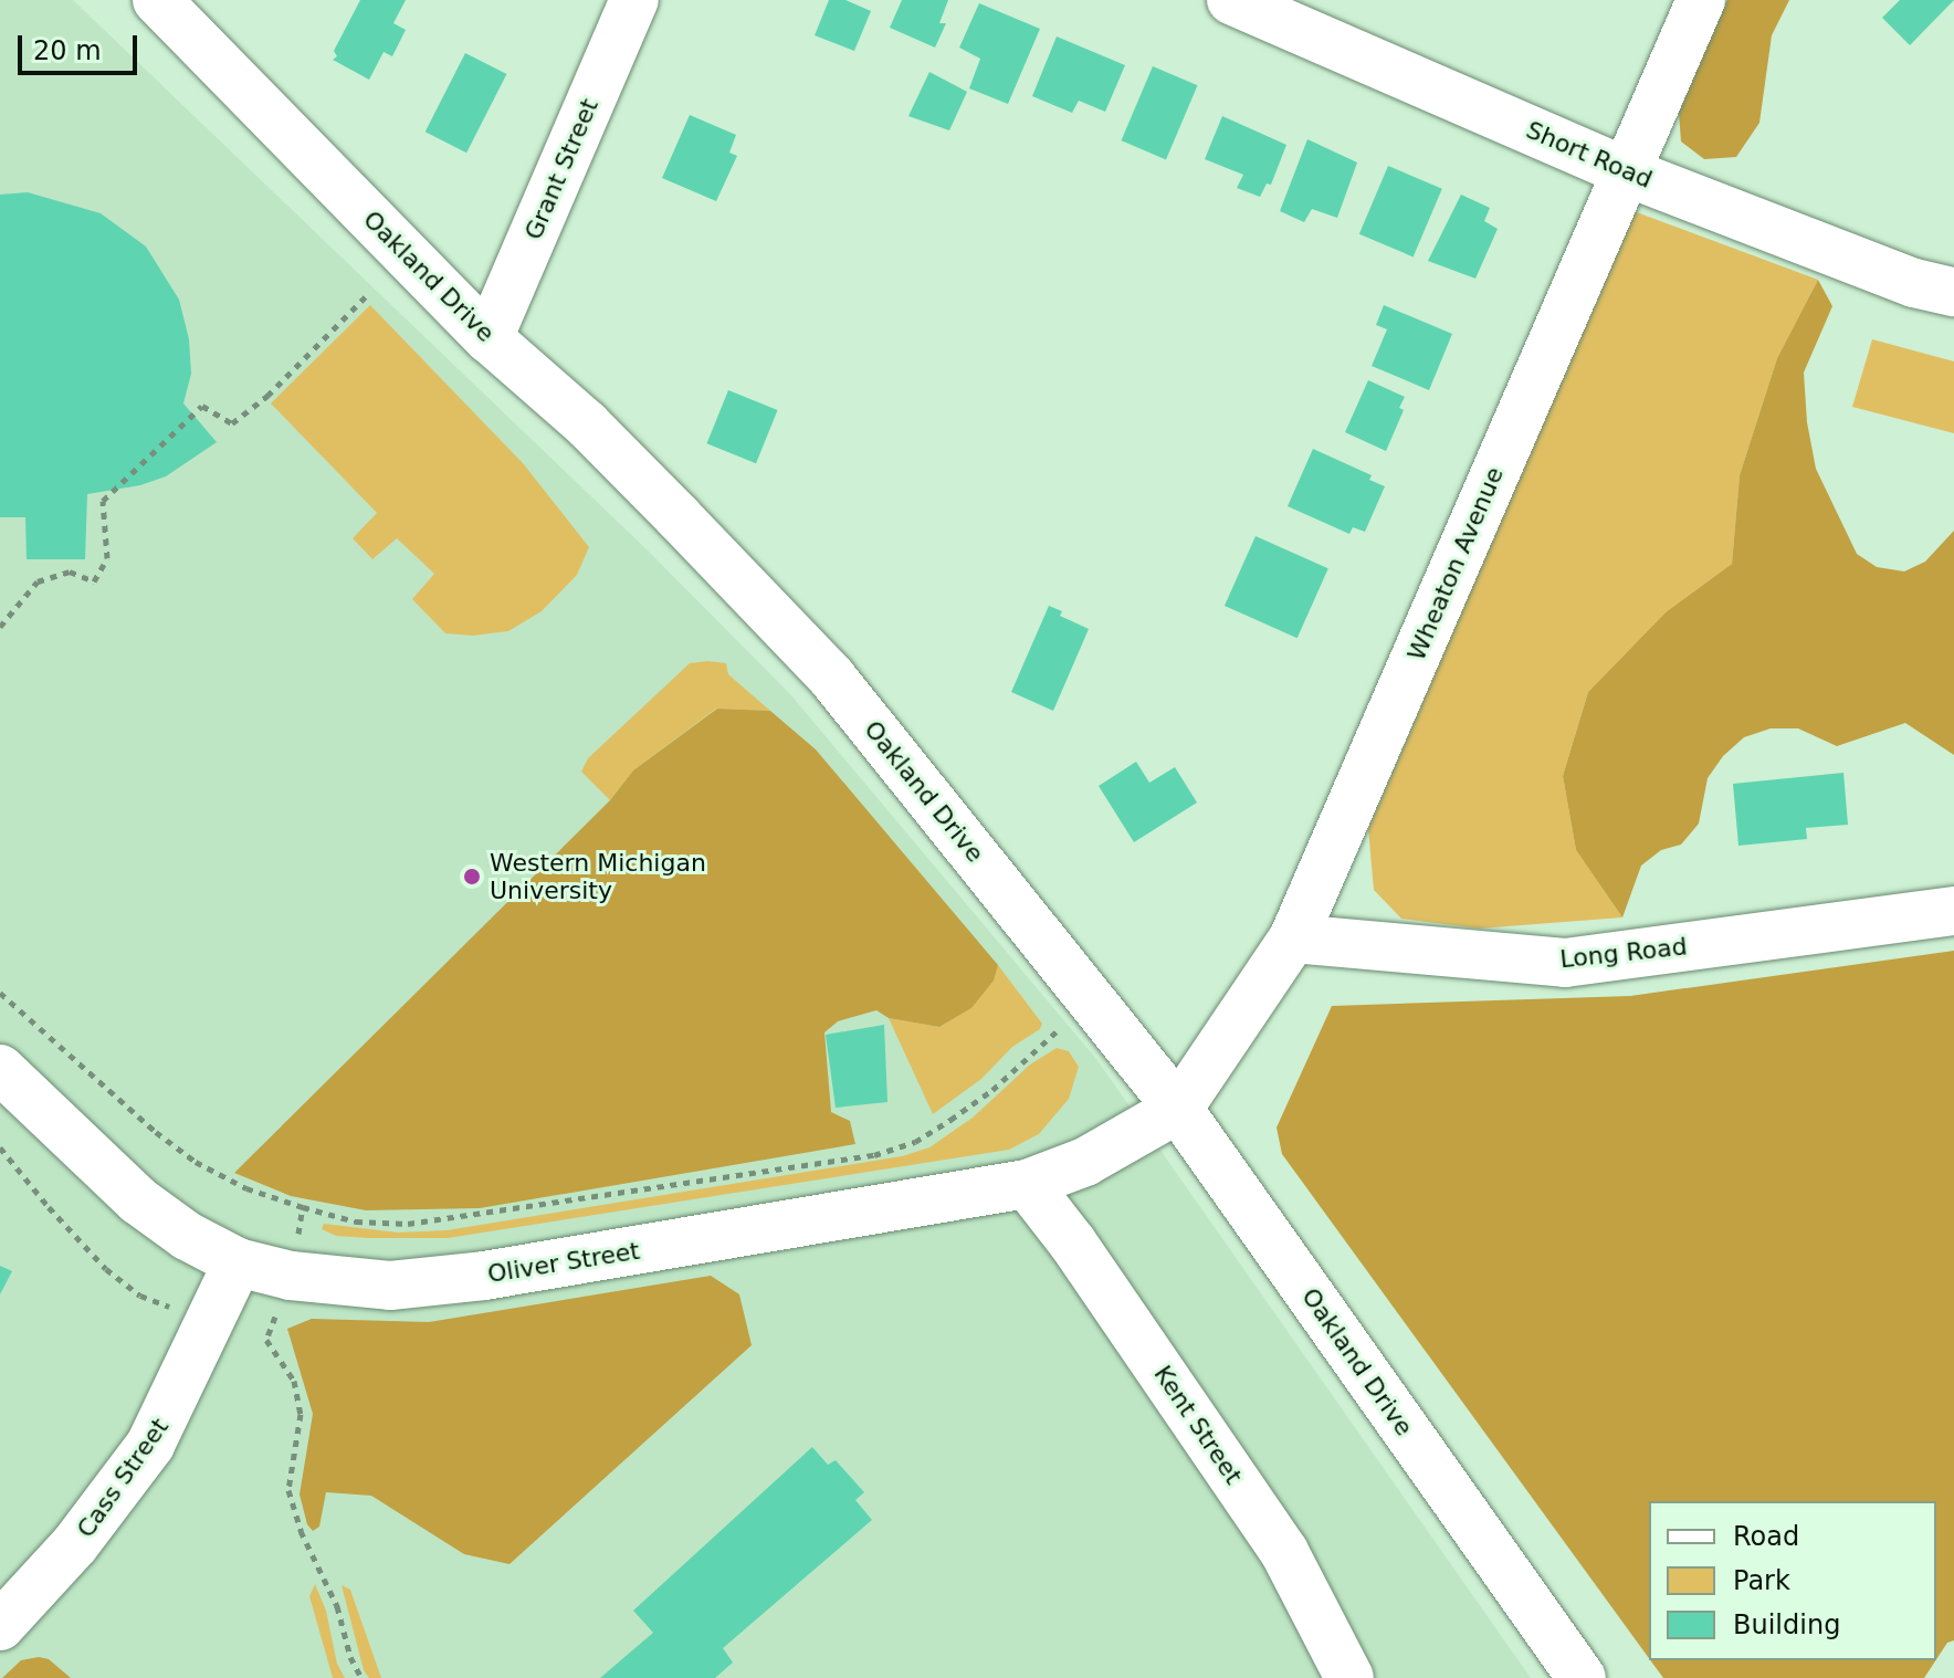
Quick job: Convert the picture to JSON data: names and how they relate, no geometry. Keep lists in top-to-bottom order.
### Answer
{
  "streets": {
    "street": [
      "Short Road",
      "Grant Street",
      "Oakland Drive",
      "Wheaton Avenue",
      "Long Road",
      "Oliver Street",
      "Kent Street",
      "Cass Street"
    ]
  },
  "crossings": [
    ["Short Road", "Wheaton Avenue"],
    ["Grant Street", "Oakland Drive"],
    ["Oakland Drive", "Wheaton Avenue"],
    ["Oakland Drive", "Oliver Street"],
    ["Wheaton Avenue", "Long Road"],
    ["Wheaton Avenue", "Oliver Street"],
    ["Oliver Street", "Kent Street"],
    ["Oliver Street", "Cass Street"]
  ],
  "places": ["Western Michigan University"],
  "legend": ["Road", "Park", "Building"],
  "scale_bar": "20 m"
}
